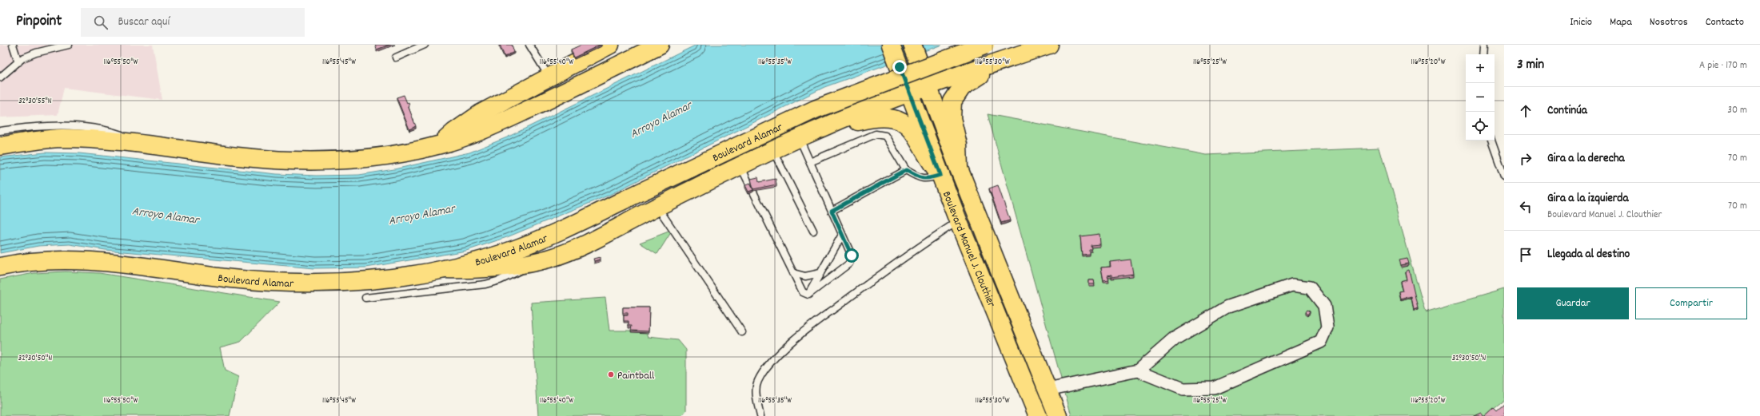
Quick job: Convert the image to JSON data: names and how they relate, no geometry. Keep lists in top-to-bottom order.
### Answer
{
  "streets": {
    "main road": ["Boulevard Alamar", "Boulevard Manuel J. Clouthier"]
  },
  "water": ["Arroyo Alamar"],
  "places": ["Paintball"],
  "page": {
    "header": "Pinpoint",
    "search": "Buscar aquí",
    "nav": [
      "Inicio",
      "Mapa",
      "Nosotros",
      "Contacto"
    ],
    "heading": ["3 min", "A pie · 170 m"],
    "map_buttons": ["+", "−"],
    "list": [
      ["Continúa", "30 m"],
      ["Gira a la derecha", "70 m"],
      ["Gira a la izquierda", "Boulevard Manuel J. Clouthier", "70 m"],
      "Llegada al destino"
    ],
    "buttons": ["Guardar", "Compartir"]
  },
  "coordinates": [
    "116°55'50\"W",
    "116°55'45\"W",
    "116°55'40\"W",
    "116°55'35\"W",
    "116°55'30\"W",
    "116°55'25\"W",
    "116°55'20\"W",
    "32°30'55\"N",
    "32°30'50\"N"
  ]
}
